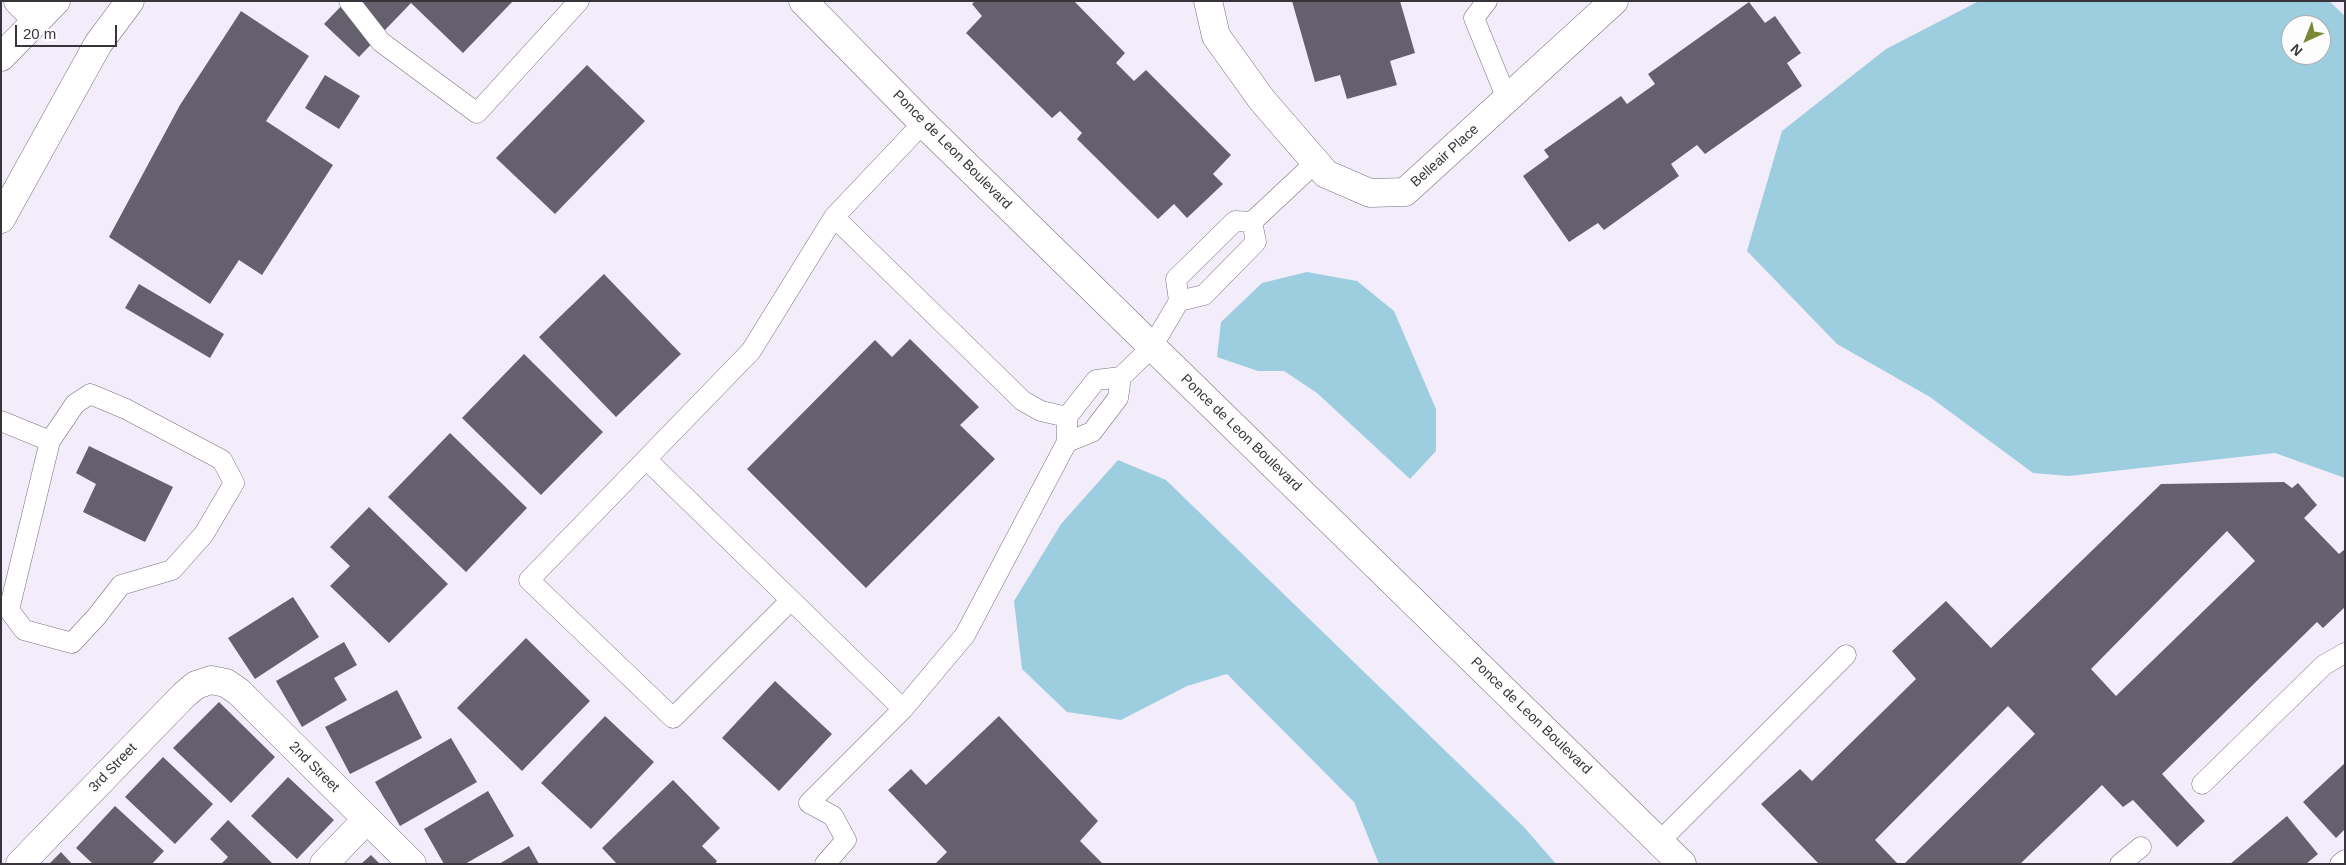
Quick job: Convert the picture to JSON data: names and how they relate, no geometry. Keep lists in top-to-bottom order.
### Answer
{
  "streets": {
    "street": [
      "Ponce de Leon Boulevard",
      "Belleair Place",
      "2nd Street",
      "3rd Street"
    ]
  },
  "crossings": [
    ["2nd Street", "3rd Street"]
  ],
  "scale_bar": "20 m",
  "north": "bottom left"
}
